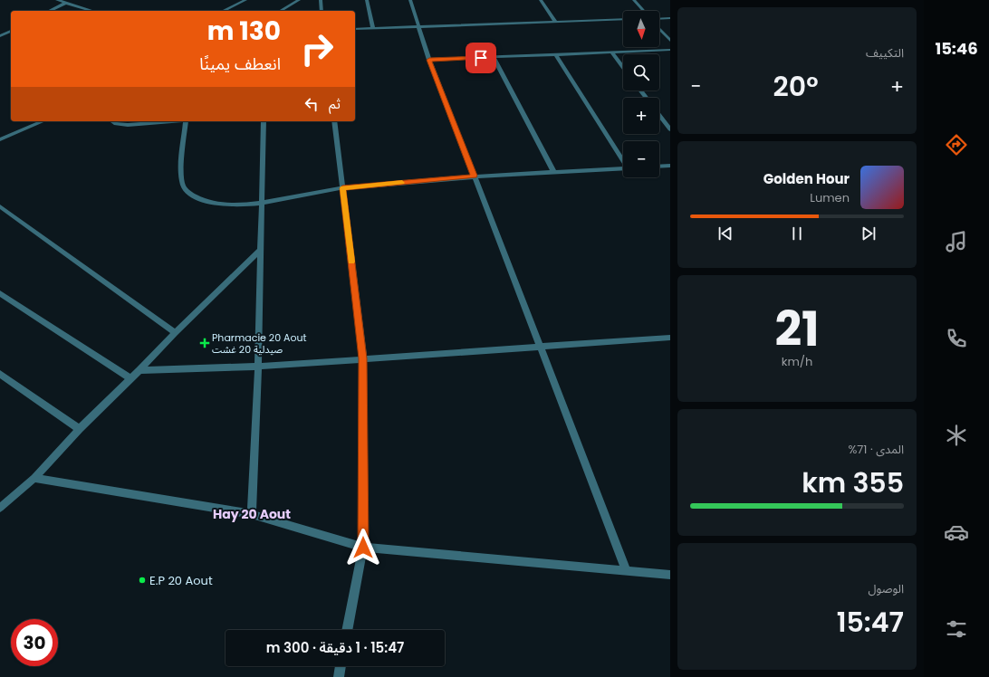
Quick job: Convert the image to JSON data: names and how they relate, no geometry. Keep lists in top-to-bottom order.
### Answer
{
  "districts": ["Hay 20 Aout"],
  "places": {
    "health": ["Pharmacie 20 Aout صيدلية 20 غشت"],
    "other": ["E.P 20 Aout"]
  },
  "north": "bottom",
  "page": {
    "tabs": "15:46",
    "tile": [
      "التكييف",
      ["21", "km/h"],
      ["المدى · 71%", "355 km"],
      ["الوصول", "15:47"]
    ],
    "map_buttons": ["+", "−"],
    "turn": ["130 m", "انعطف يمينًا"],
    "heat": ["−", "20°", "+"],
    "then": "ثم",
    "song": ["Golden Hour", "Lumen"],
    "limit": "30",
    "trip": "15:47 · 1 دقيقة · 300 m"
  }
}
